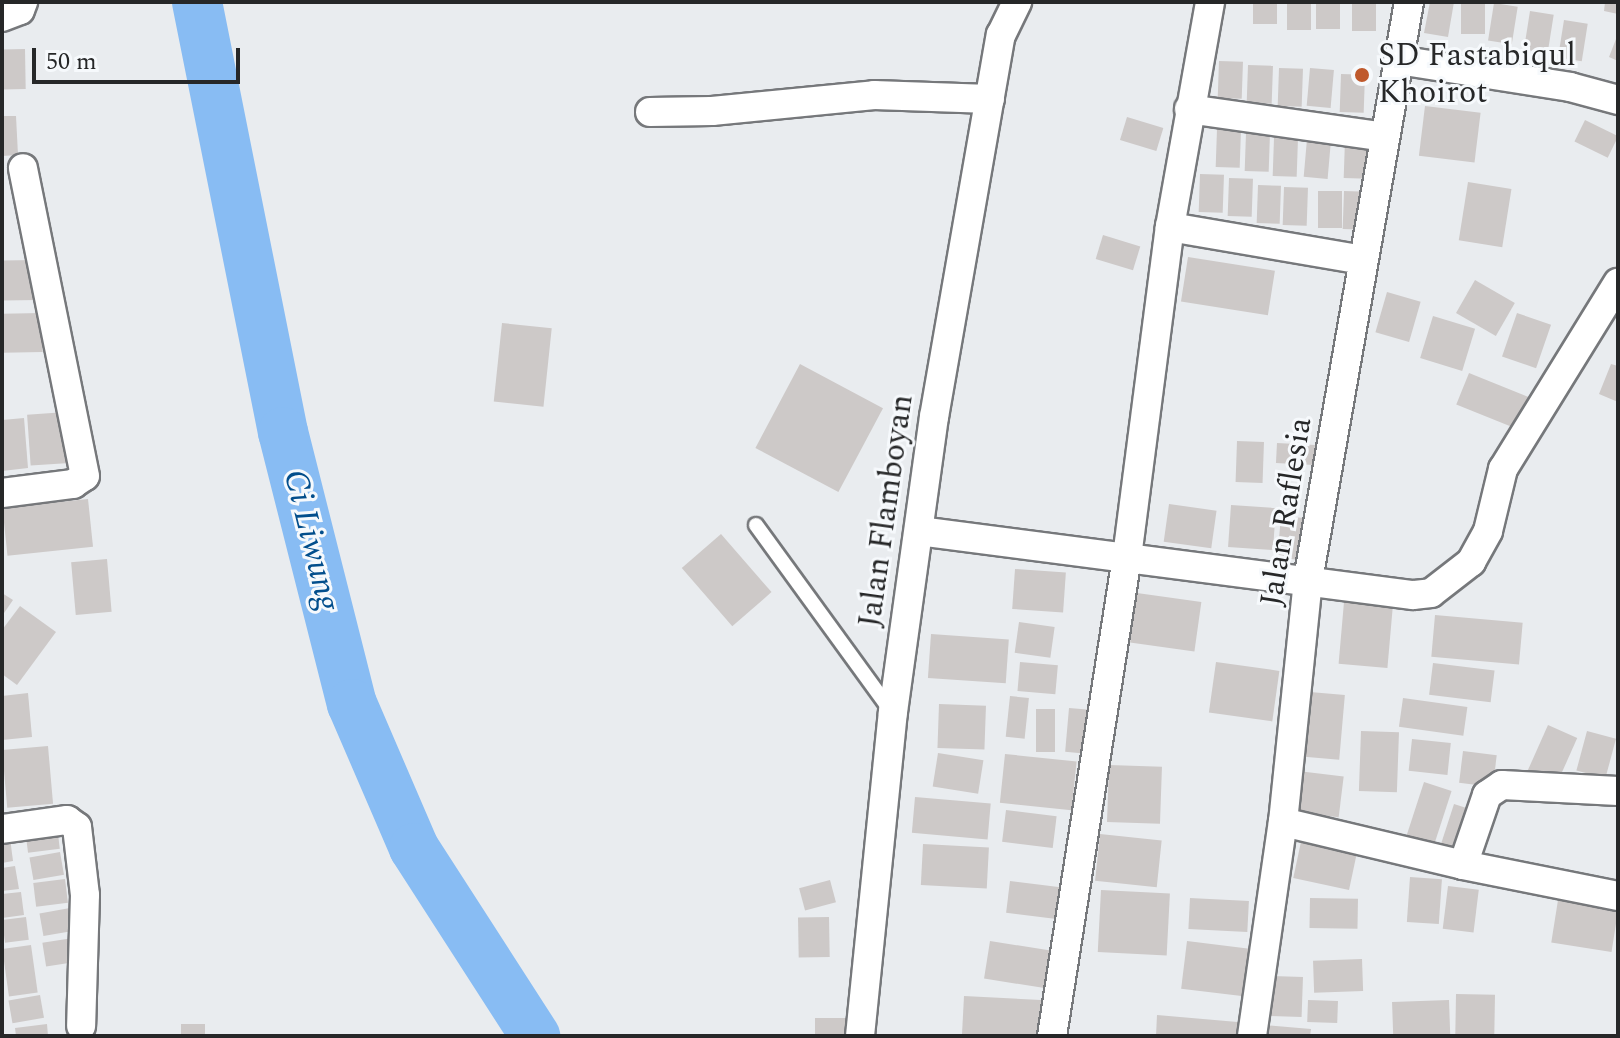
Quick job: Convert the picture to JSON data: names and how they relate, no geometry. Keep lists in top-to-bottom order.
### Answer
{
  "streets": {
    "street": ["Jalan Flamboyan", "Jalan Raflesia"]
  },
  "water": ["Ci Liwung"],
  "places": ["SD Fastabiqul Khoirot"],
  "scale_bar": "50 m"
}
